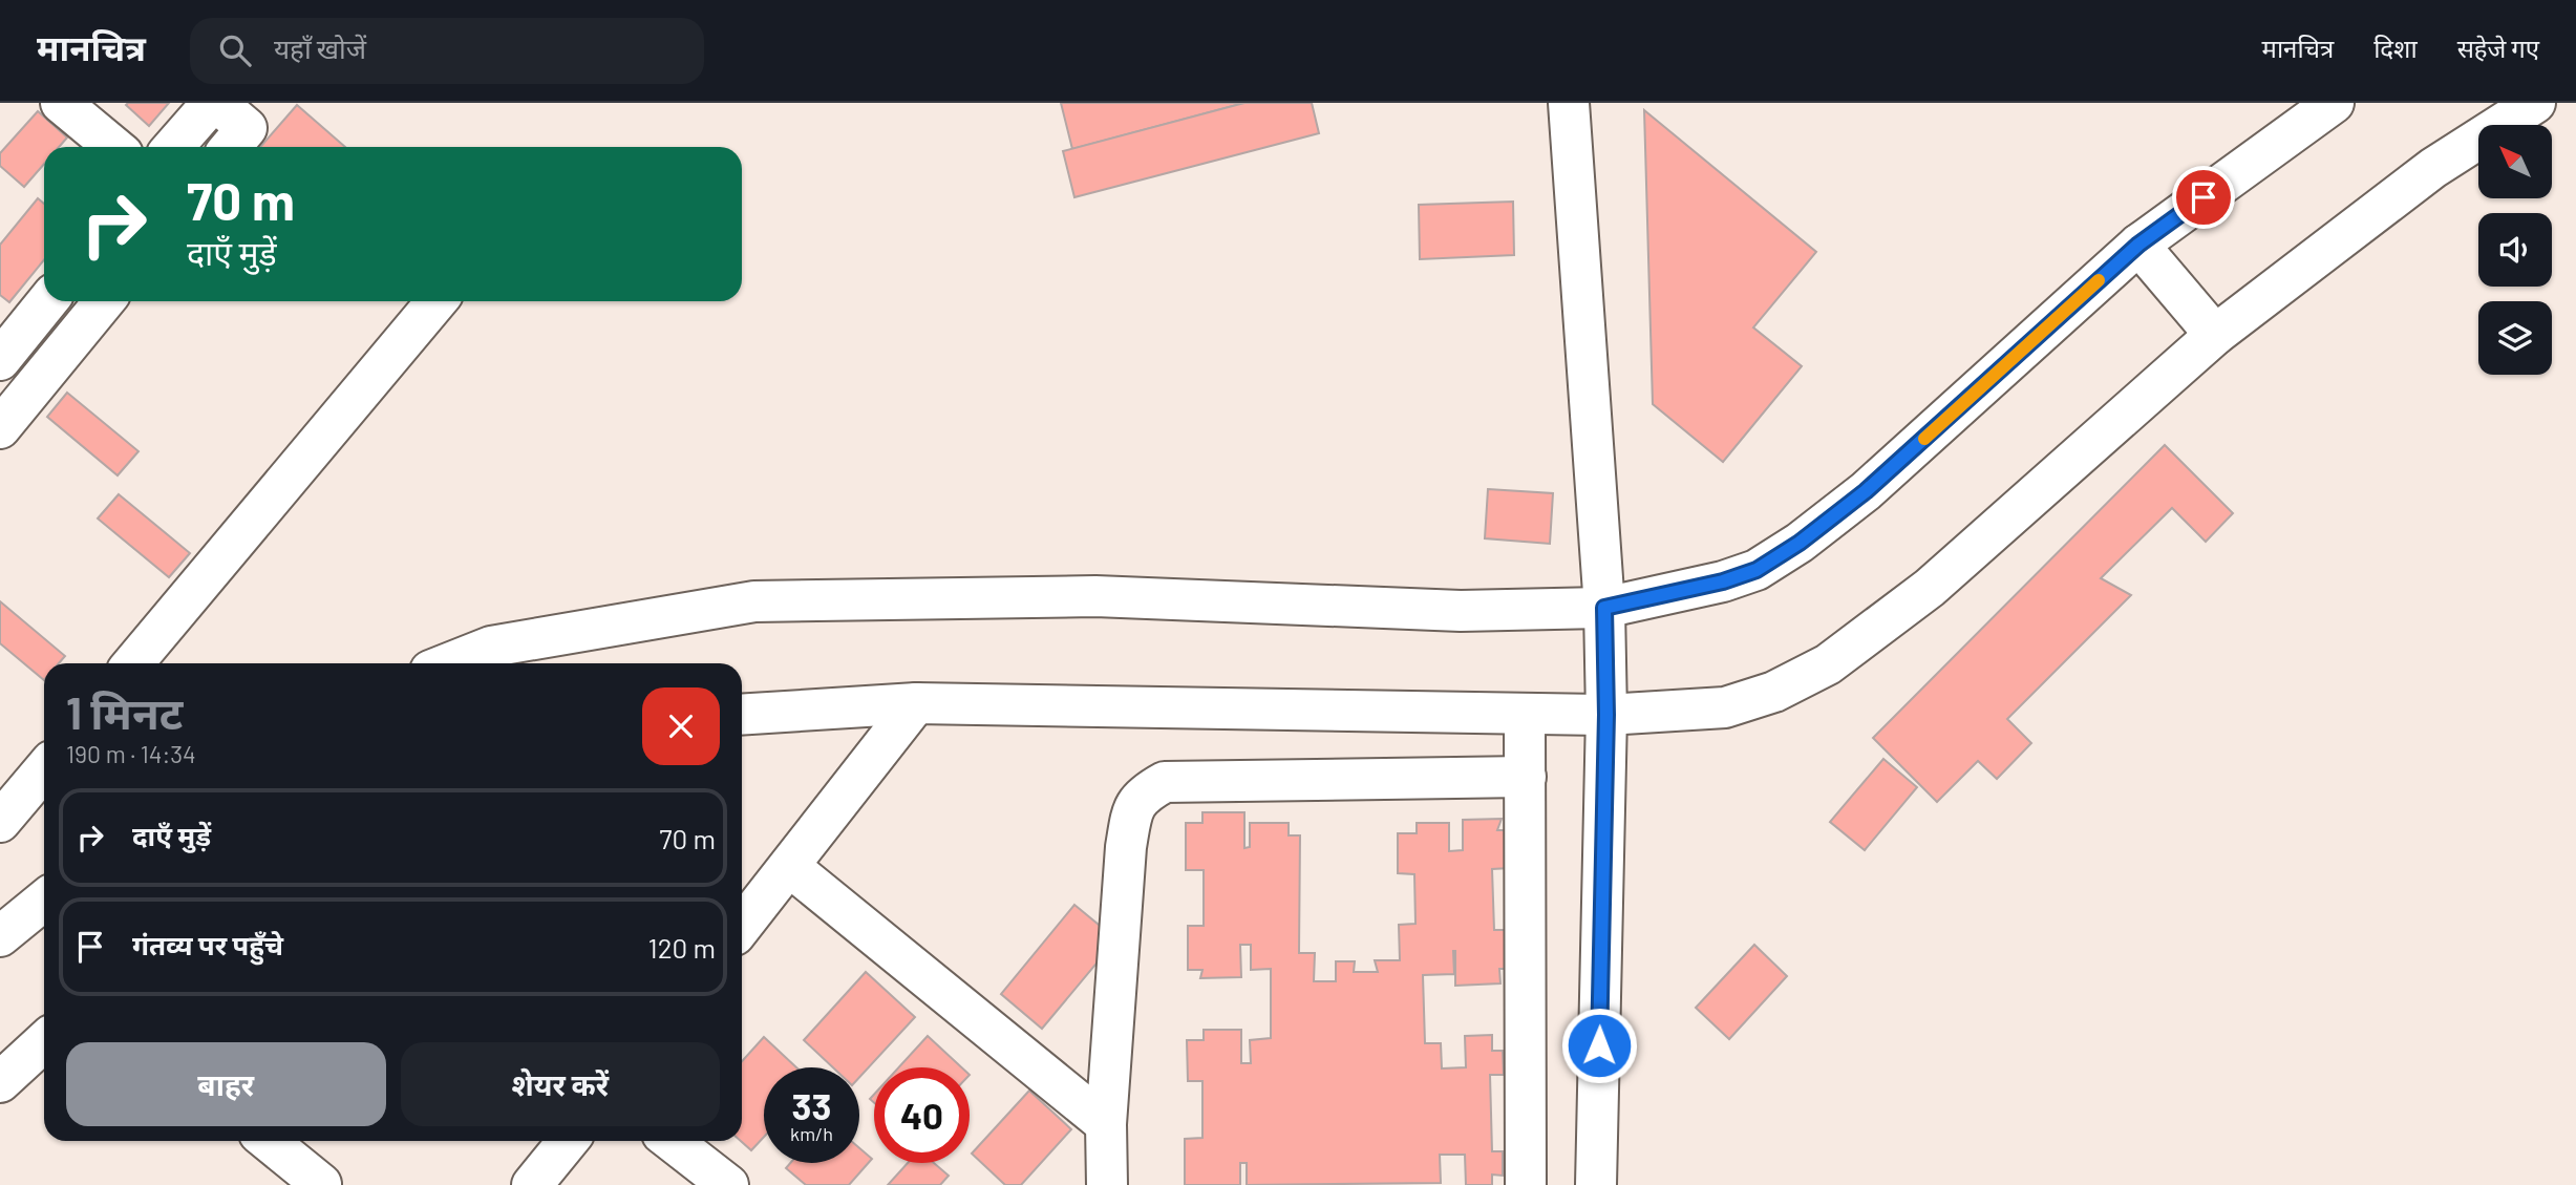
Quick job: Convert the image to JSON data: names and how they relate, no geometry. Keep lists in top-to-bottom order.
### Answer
{
  "north": "top left",
  "page": {
    "header": "मानचित्र",
    "search": "यहाँ खोजें",
    "nav": ["मानचित्र", "दिशा", "सहेजे गए"],
    "turn": ["70 m", "दाएँ मुड़ें"],
    "heading": ["1 मिनट", "190 m · 14:34"],
    "list": [
      {
        "name": "दाएँ मुड़ें",
        "value": "70 m"
      },
      {
        "name": "गंतव्य पर पहुँचे",
        "value": "120 m"
      }
    ],
    "buttons": ["बाहर", "शेयर करें"],
    "speed": "33 km/h",
    "limit": "40"
  }
}
